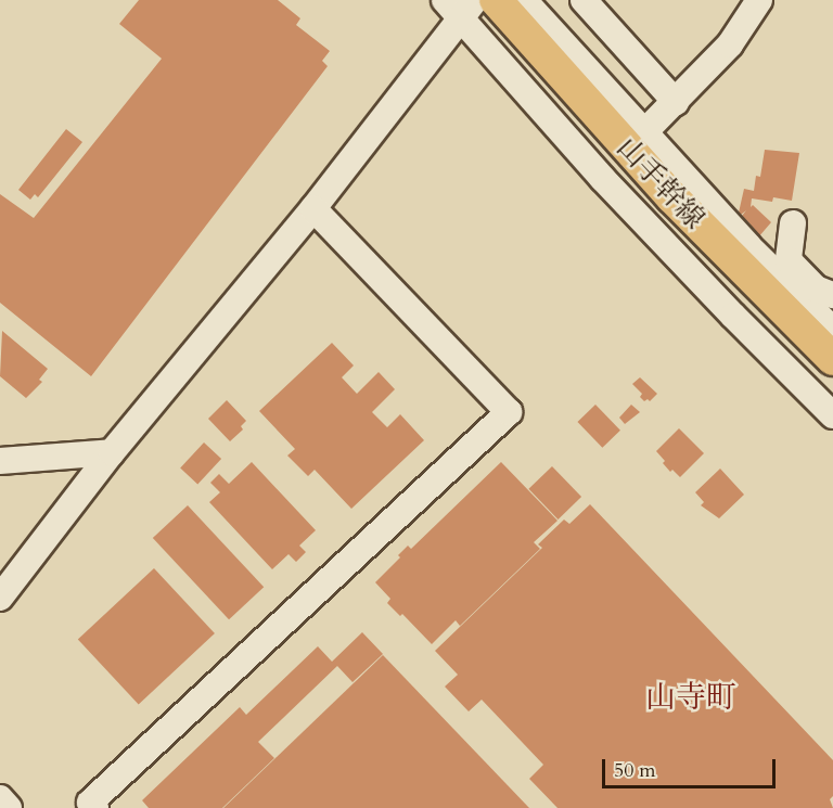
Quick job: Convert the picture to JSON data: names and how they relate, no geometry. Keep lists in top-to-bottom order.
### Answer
{
  "streets": {
    "main road": ["山手幹線"]
  },
  "districts": ["山寺町"],
  "scale_bar": "50 m"
}
